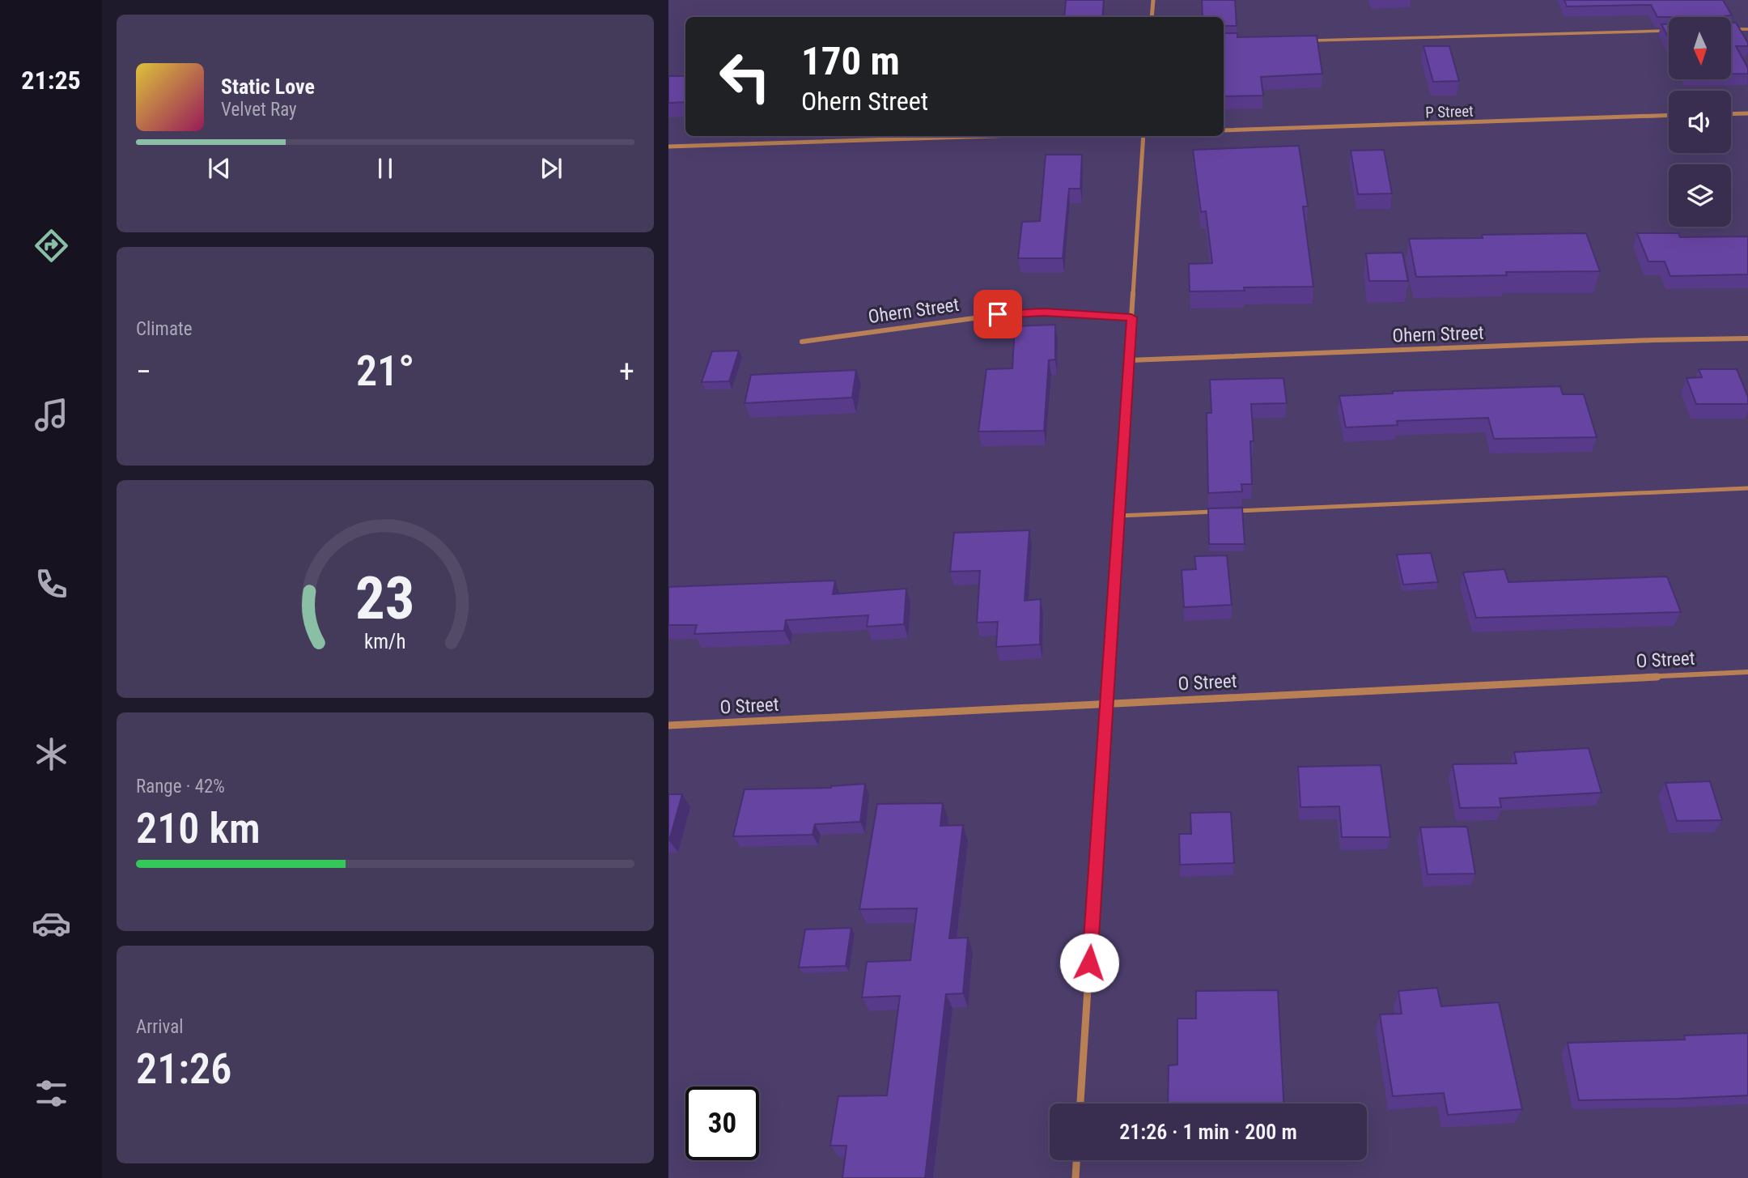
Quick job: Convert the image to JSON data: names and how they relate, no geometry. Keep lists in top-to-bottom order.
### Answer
{
  "streets": {
    "street": ["P Street", "Ohern Street", "O Street"]
  },
  "north": "bottom",
  "page": {
    "tabs": "21:25",
    "turn": ["170 m", "Ohern Street"],
    "song": ["Static Love", "Velvet Ray"],
    "tile": [
      "Climate",
      ["Range · 42%", "210 km"],
      ["Arrival", "21:26"]
    ],
    "heat": ["−", "21°", "+"],
    "limit": "30",
    "trip": "21:26 · 1 min · 200 m",
    "gauge": ["23", "km/h"]
  }
}
